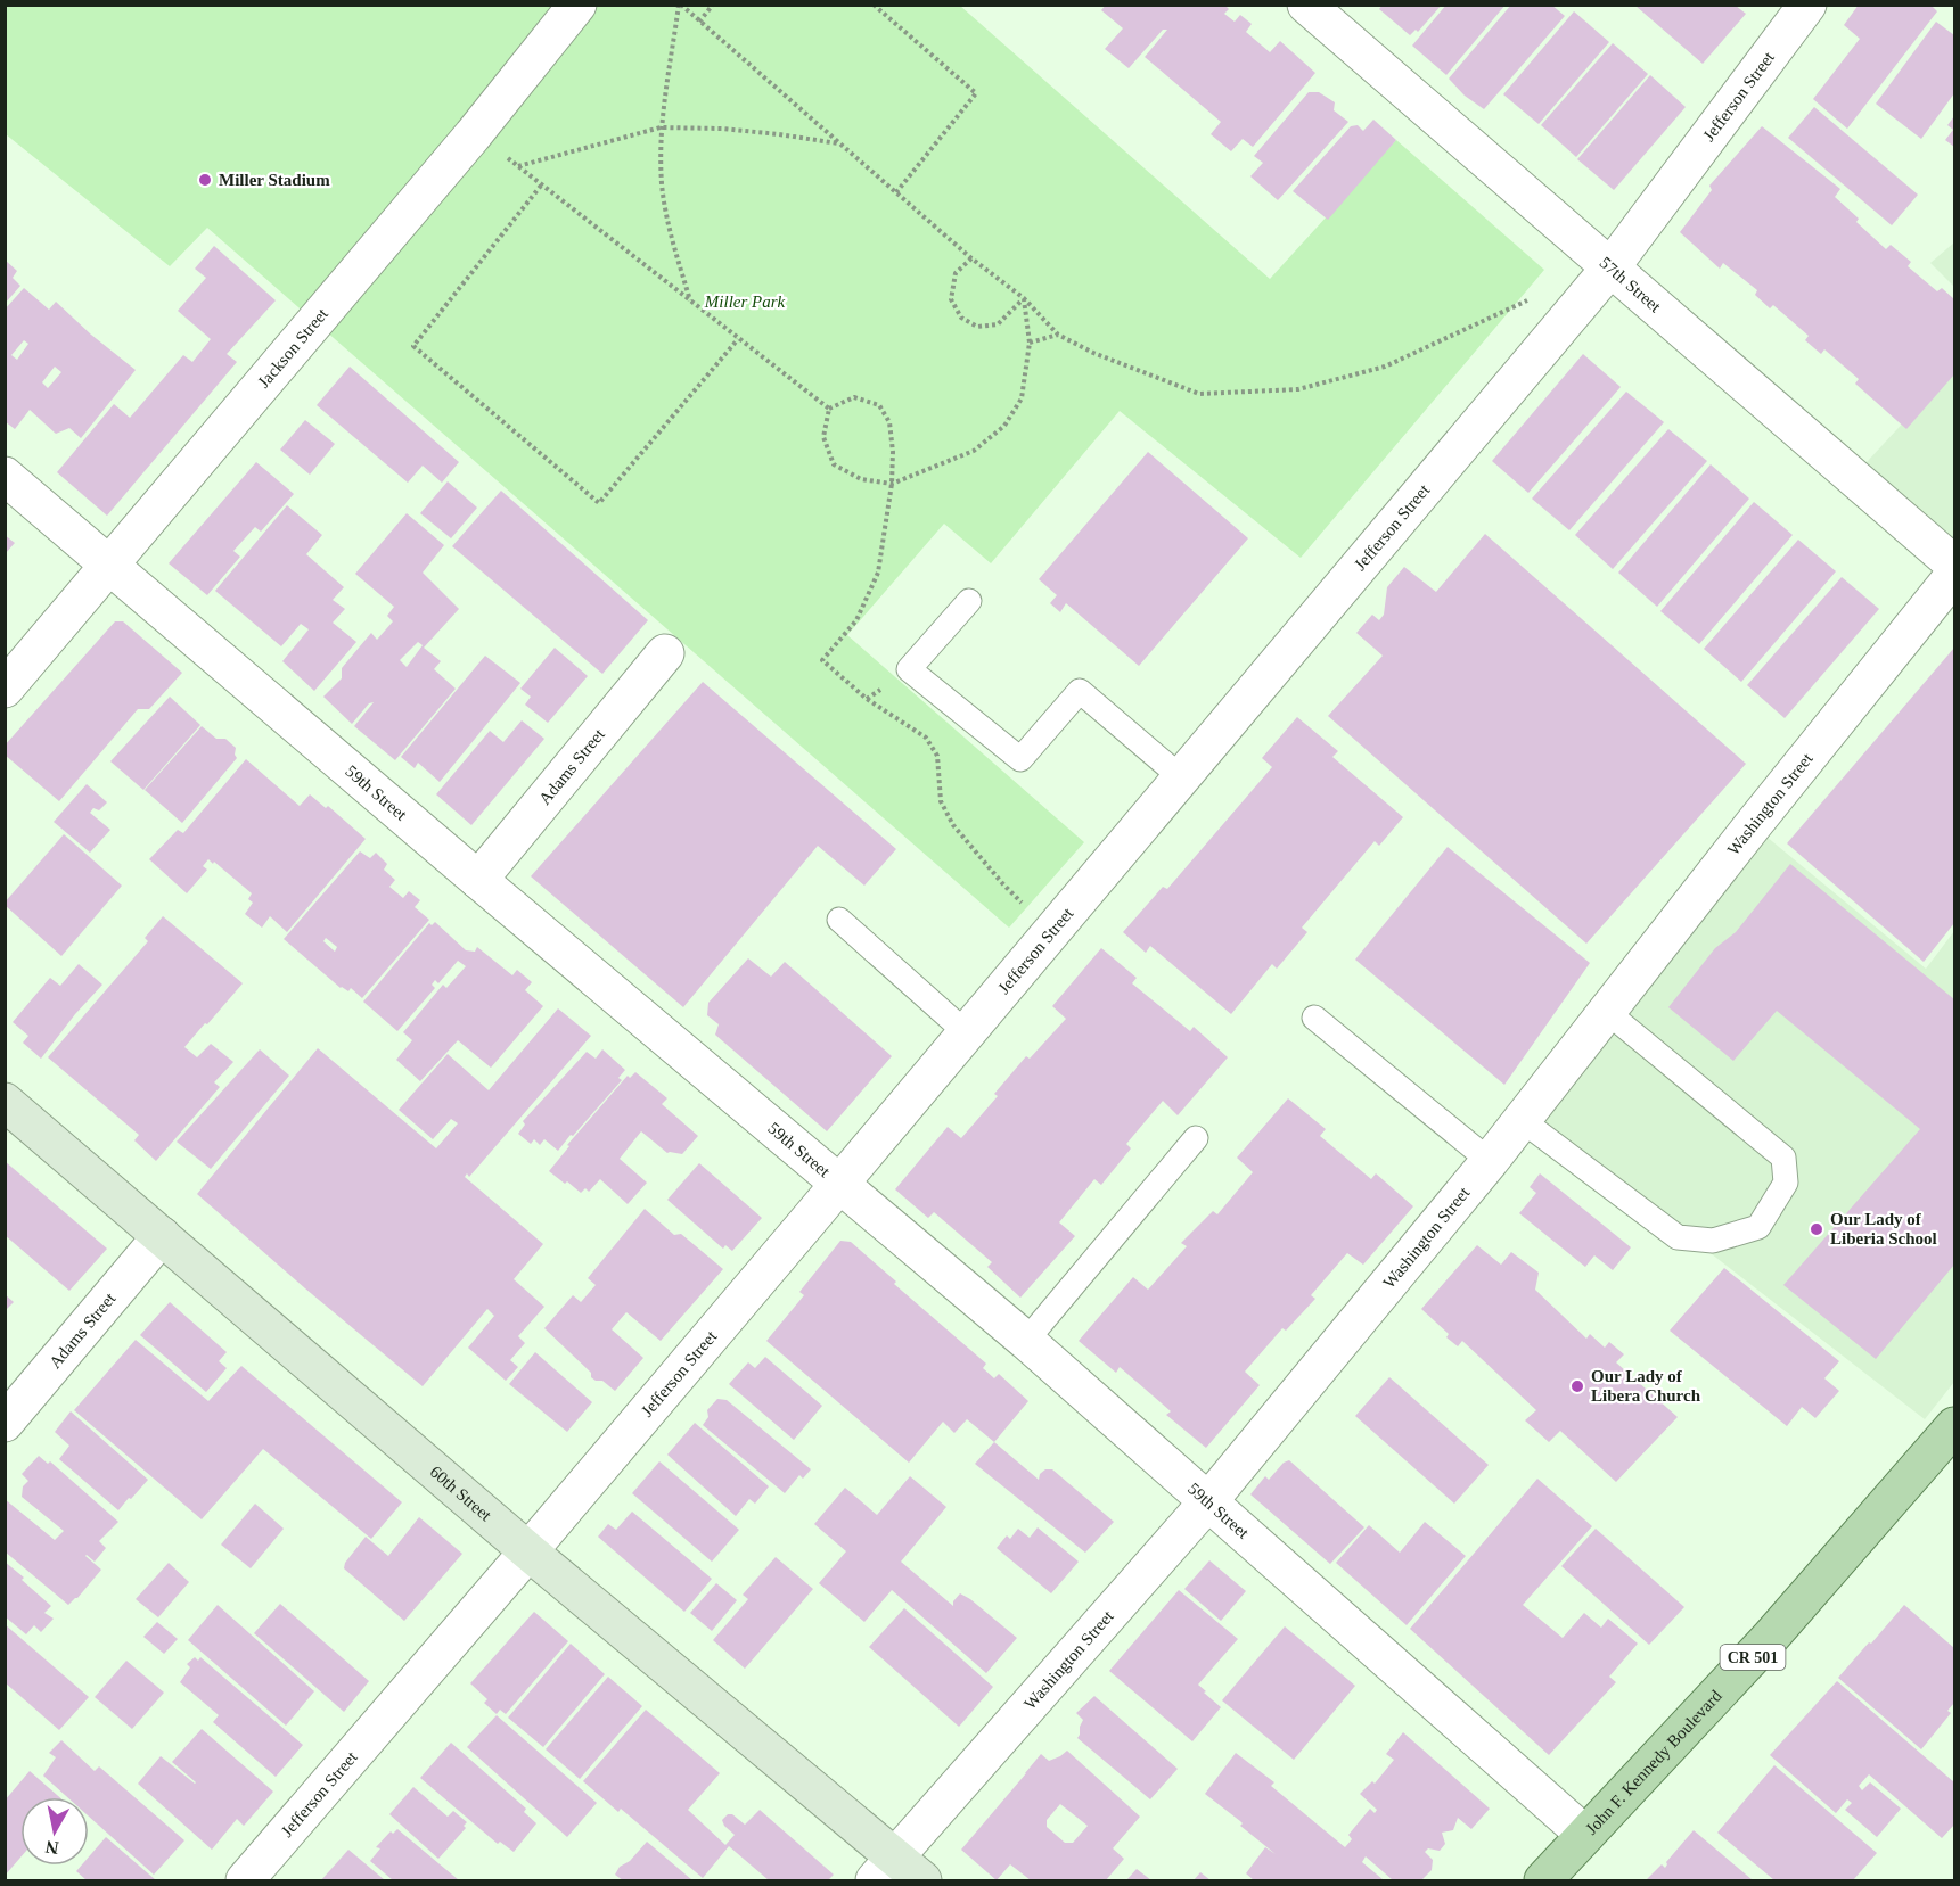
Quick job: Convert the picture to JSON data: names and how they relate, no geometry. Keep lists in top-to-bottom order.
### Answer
{
  "streets": {
    "main road": ["CR 501", "John F. Kennedy Boulevard"],
    "street": [
      "Jefferson Street",
      "57th Street",
      "Jackson Street",
      "Adams Street",
      "59th Street",
      "Washington Street",
      "60th Street"
    ]
  },
  "crossings": [
    ["Jefferson Street", "57th Street"],
    ["Jefferson Street", "59th Street"],
    ["Jefferson Street", "60th Street"],
    ["Jackson Street", "59th Street"],
    ["Adams Street", "59th Street"],
    ["Adams Street", "60th Street"],
    ["59th Street", "Washington Street"],
    ["59th Street", "John F. Kennedy Boulevard"],
    ["Washington Street", "60th Street"]
  ],
  "parks": ["Miller Park"],
  "places": ["Miller Stadium", "Our Lady of Liberia School", "Our Lady of Libera Church"],
  "north": "bottom"
}
